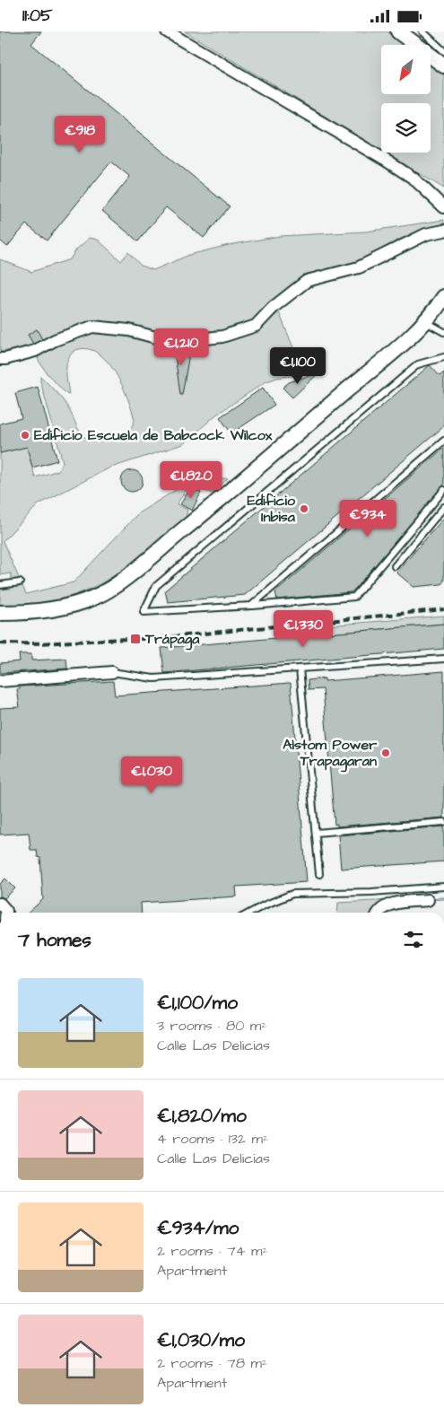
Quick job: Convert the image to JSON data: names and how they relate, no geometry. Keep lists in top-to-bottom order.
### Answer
{
  "places": {
    "other": ["Edificio Escuela de Babcock Wilcox", "Edificio Inbisa", "Alstom Power Trapagaran"],
    "transit": ["Trápaga"]
  },
  "north": "bottom left",
  "page": {
    "status": "11:05",
    "price": [
      "€918",
      "€1,210",
      "€1,100",
      "€1,820",
      "€934",
      "€1,330",
      "€1,030"
    ],
    "heading": "7 homes",
    "list": [
      {
        "name": "€1,100/mo",
        "note": "3 rooms · 80 m² · Calle Las Delicias"
      },
      {
        "name": "€1,820/mo",
        "note": "4 rooms · 132 m² · Calle Las Delicias"
      },
      {
        "name": "€934/mo",
        "note": "2 rooms · 74 m² · Apartment"
      },
      {
        "name": "€1,030/mo",
        "note": "2 rooms · 78 m² · Apartment"
      }
    ]
  }
}
